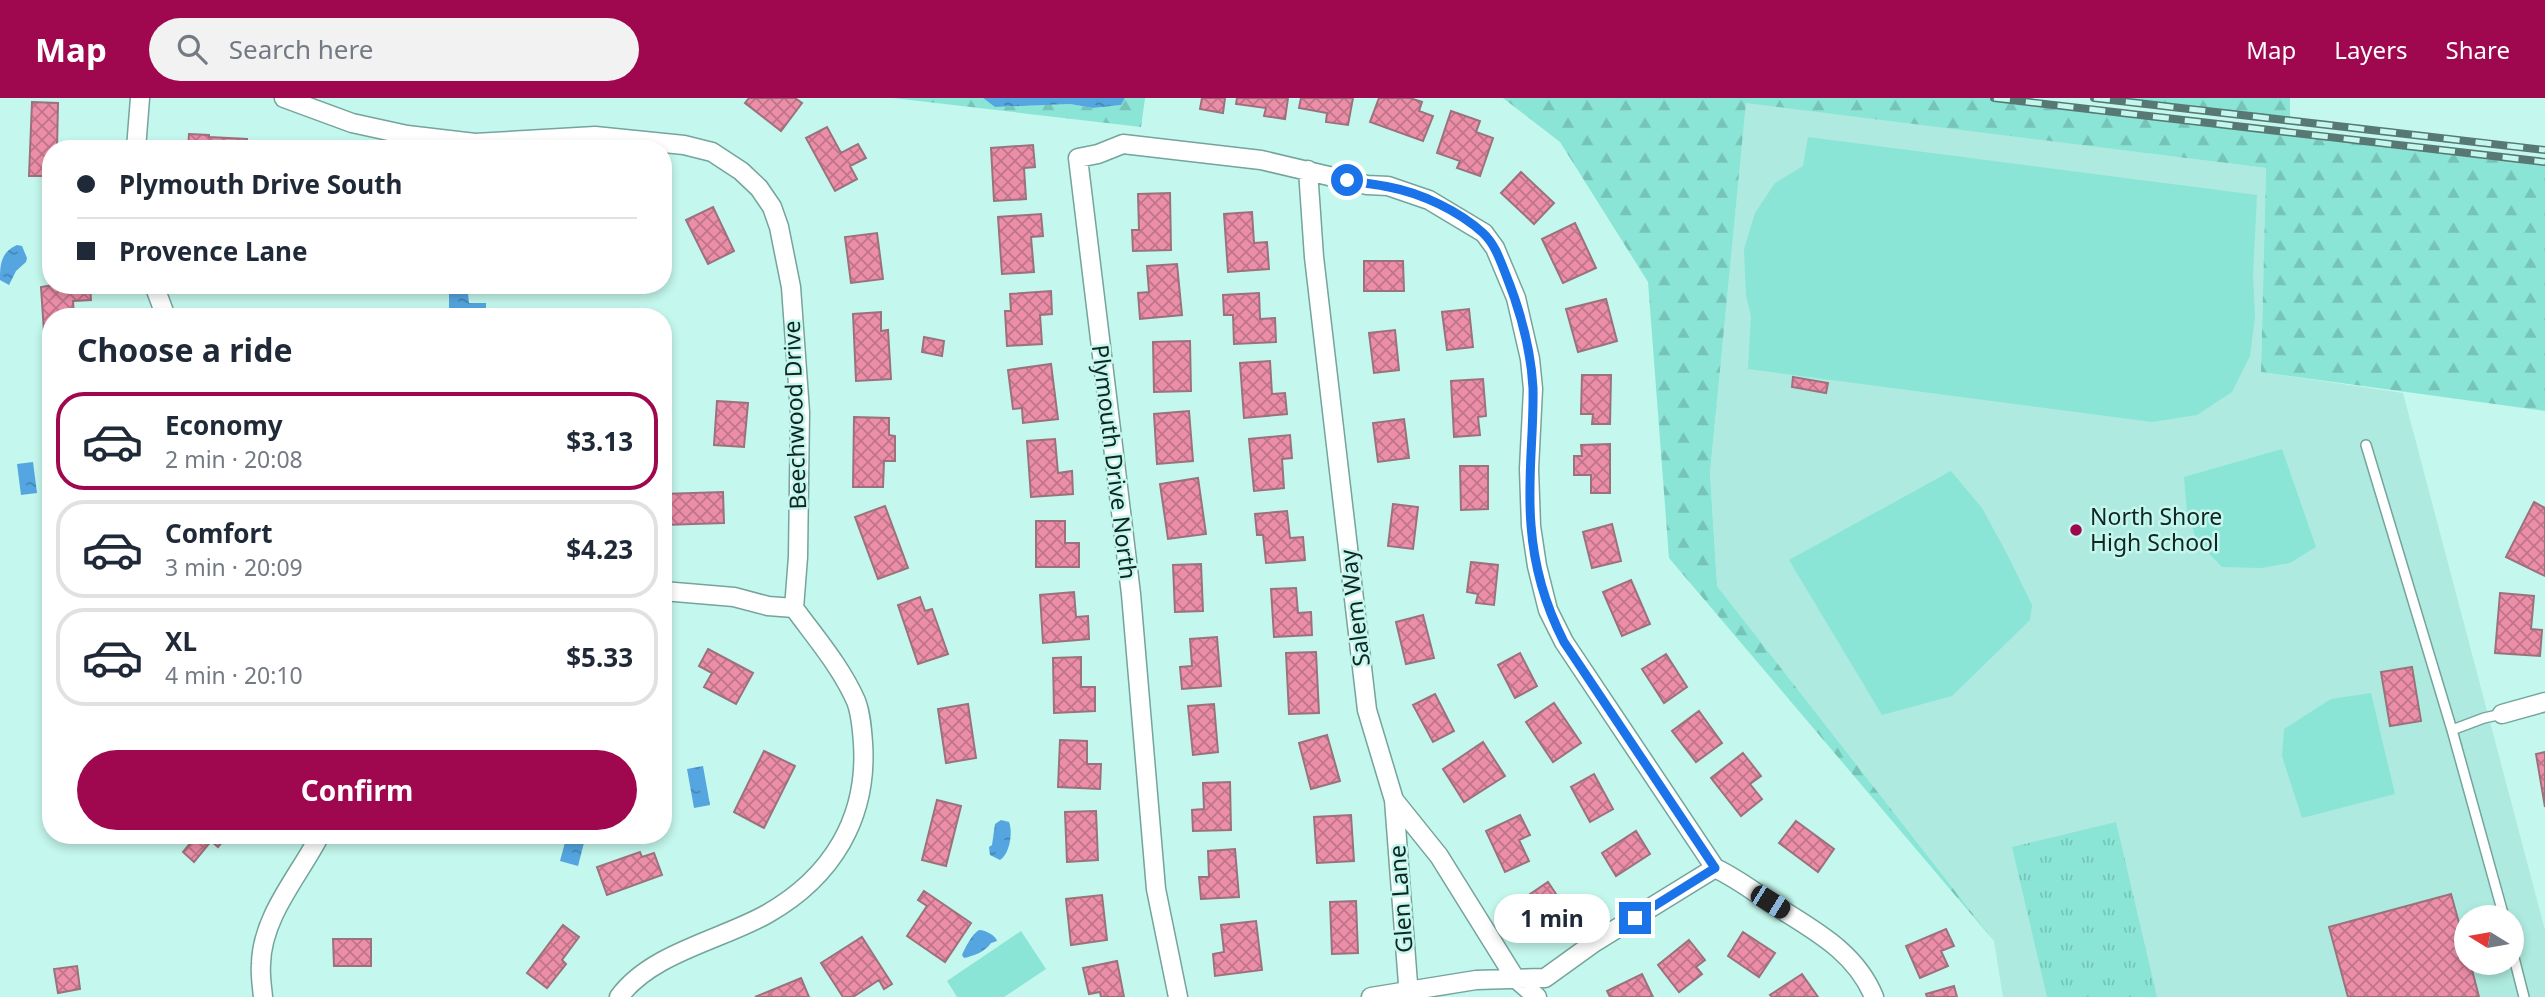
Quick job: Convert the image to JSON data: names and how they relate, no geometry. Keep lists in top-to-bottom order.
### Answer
{
  "streets": {
    "street": [
      "Beechwood Drive",
      "Plymouth Drive North",
      "Salem Way",
      "Glen Lane"
    ]
  },
  "crossings": [
    ["Plymouth Drive North", "Salem Way"],
    ["Salem Way", "Glen Lane"]
  ],
  "places": ["North Shore High School"],
  "north": "left",
  "page": {
    "header": "Map",
    "search": "Search here",
    "nav": ["Map", "Layers", "Share"],
    "banner": ["Plymouth Drive South", "Provence Lane"],
    "heading": "Choose a ride",
    "list": [
      {
        "name": "Economy",
        "note": "2 min · 20:08",
        "value": "$3.13"
      },
      {
        "name": "Comfort",
        "note": "3 min · 20:09",
        "value": "$4.23"
      },
      {
        "name": "XL",
        "note": "4 min · 20:10",
        "value": "$5.33"
      }
    ],
    "buttons": "Confirm",
    "bubble": "1 min"
  }
}
